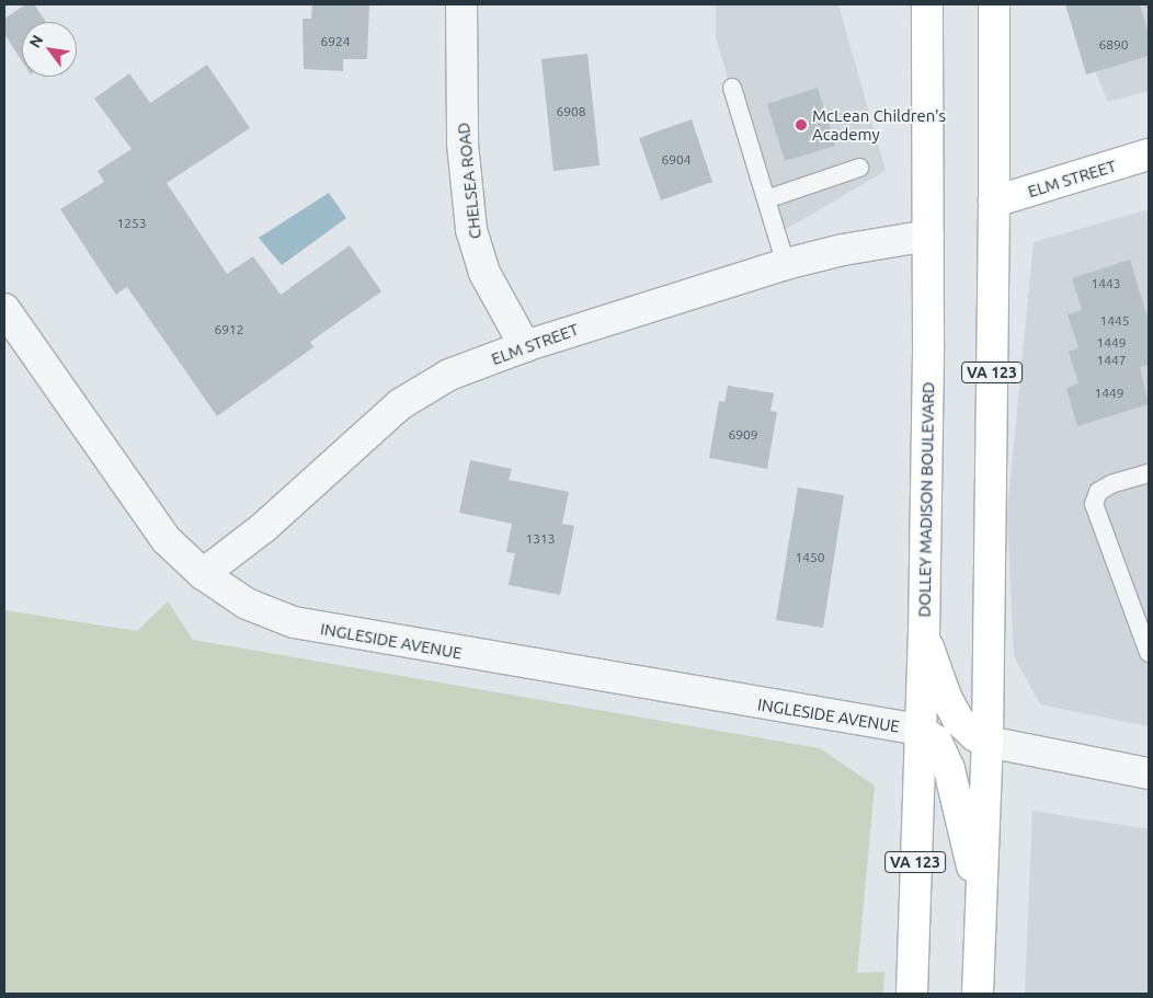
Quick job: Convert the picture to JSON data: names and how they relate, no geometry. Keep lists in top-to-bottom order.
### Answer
{
  "streets": {
    "main road": ["ELM STREET", "VA 123", "DOLLEY MADISON BOULEVARD"],
    "street": ["CHELSEA ROAD", "INGLESIDE AVENUE"]
  },
  "crossings": [
    ["ELM STREET", "CHELSEA ROAD"],
    ["ELM STREET", "VA 123"],
    ["ELM STREET", "DOLLEY MADISON BOULEVARD"],
    ["ELM STREET", "INGLESIDE AVENUE"],
    ["DOLLEY MADISON BOULEVARD", "INGLESIDE AVENUE"]
  ],
  "places": ["McLean Children's Academy"],
  "house_numbers": [
    "6924",
    "6890",
    "6908",
    "6904",
    "1253",
    "1443",
    "1445",
    "6912",
    "1449",
    "1447",
    "1449",
    "6909",
    "1313",
    "1450"
  ],
  "north": "top left"
}
